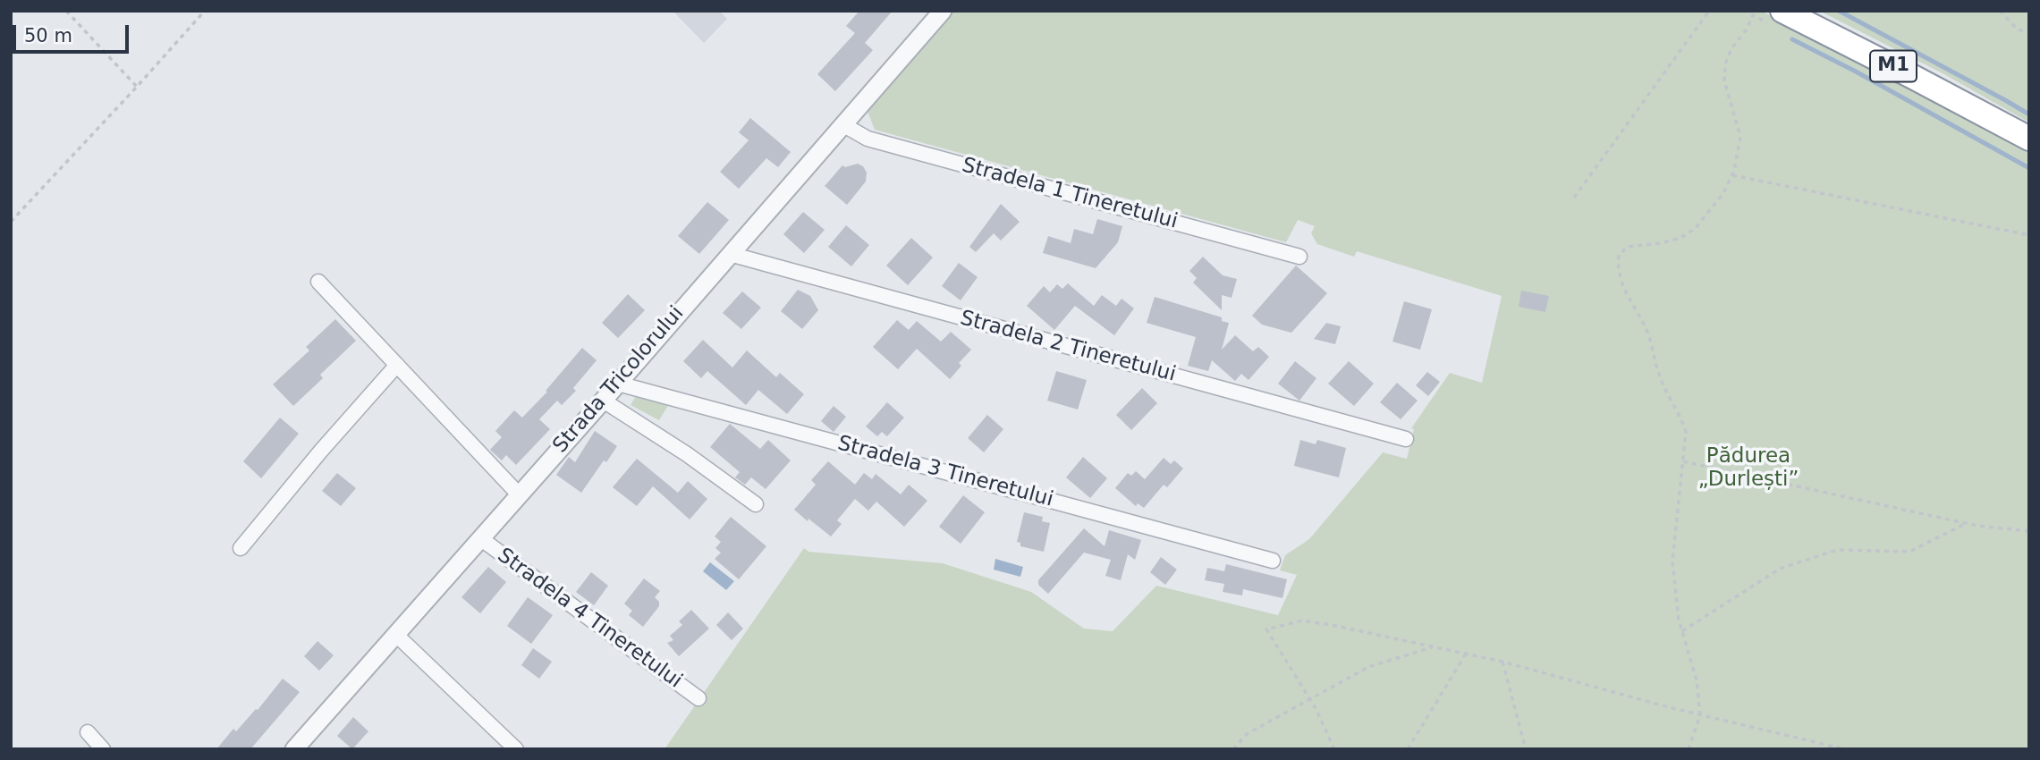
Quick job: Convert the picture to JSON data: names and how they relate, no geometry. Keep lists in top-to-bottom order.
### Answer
{
  "streets": {
    "highway": ["M1"],
    "street": [
      "Stradela 1 Tineretului",
      "Stradela 2 Tineretului",
      "Strada Tricolorului",
      "Stradela 3 Tineretului",
      "Stradela 4 Tineretului"
    ]
  },
  "crossings": [
    ["Stradela 1 Tineretului", "Strada Tricolorului"],
    ["Stradela 2 Tineretului", "Strada Tricolorului"],
    ["Strada Tricolorului", "Stradela 3 Tineretului"],
    ["Strada Tricolorului", "Stradela 4 Tineretului"]
  ],
  "parks": ["Pădurea „Durlești”"],
  "scale_bar": "50 m"
}
